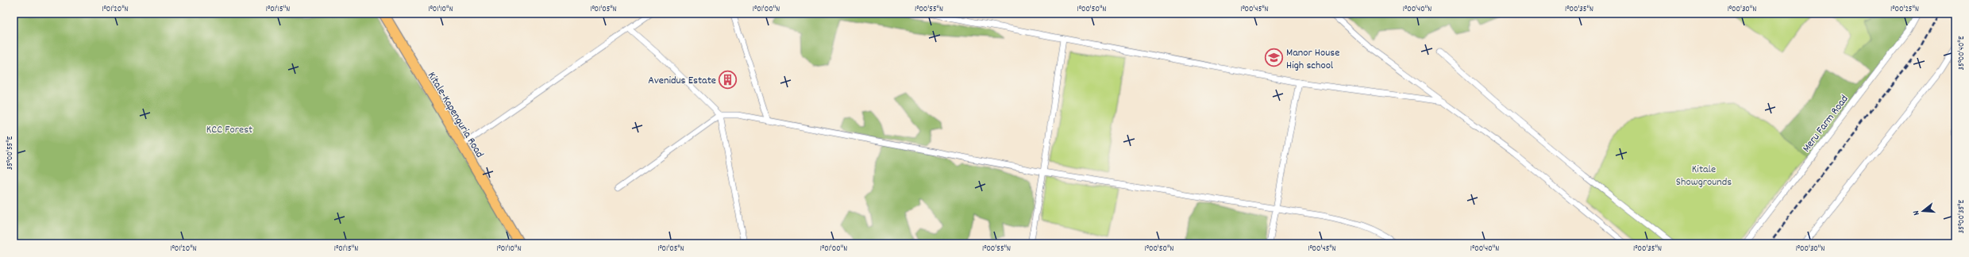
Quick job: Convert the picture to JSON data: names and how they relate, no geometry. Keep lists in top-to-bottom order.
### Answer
{
  "streets": {
    "highway": ["Kitale-Kapenguria Road"],
    "street": ["Meru Farm Road"]
  },
  "parks": ["KCC Forest", "Kitale Showgrounds"],
  "places": {
    "school or university": ["Manor House High school"],
    "building": ["Avenidus Estate"]
  },
  "north": "left",
  "coordinates": [
    "1°01'20\"N",
    "1°01'15\"N",
    "1°01'10\"N",
    "1°01'05\"N",
    "1°01'00\"N",
    "1°00'55\"N",
    "1°00'50\"N",
    "1°00'45\"N",
    "1°00'40\"N",
    "1°00'35\"N",
    "1°00'30\"N",
    "1°00'25\"N",
    "35°00'40\"E",
    "35°00'55\"E",
    "35°00'35\"E"
  ]
}
